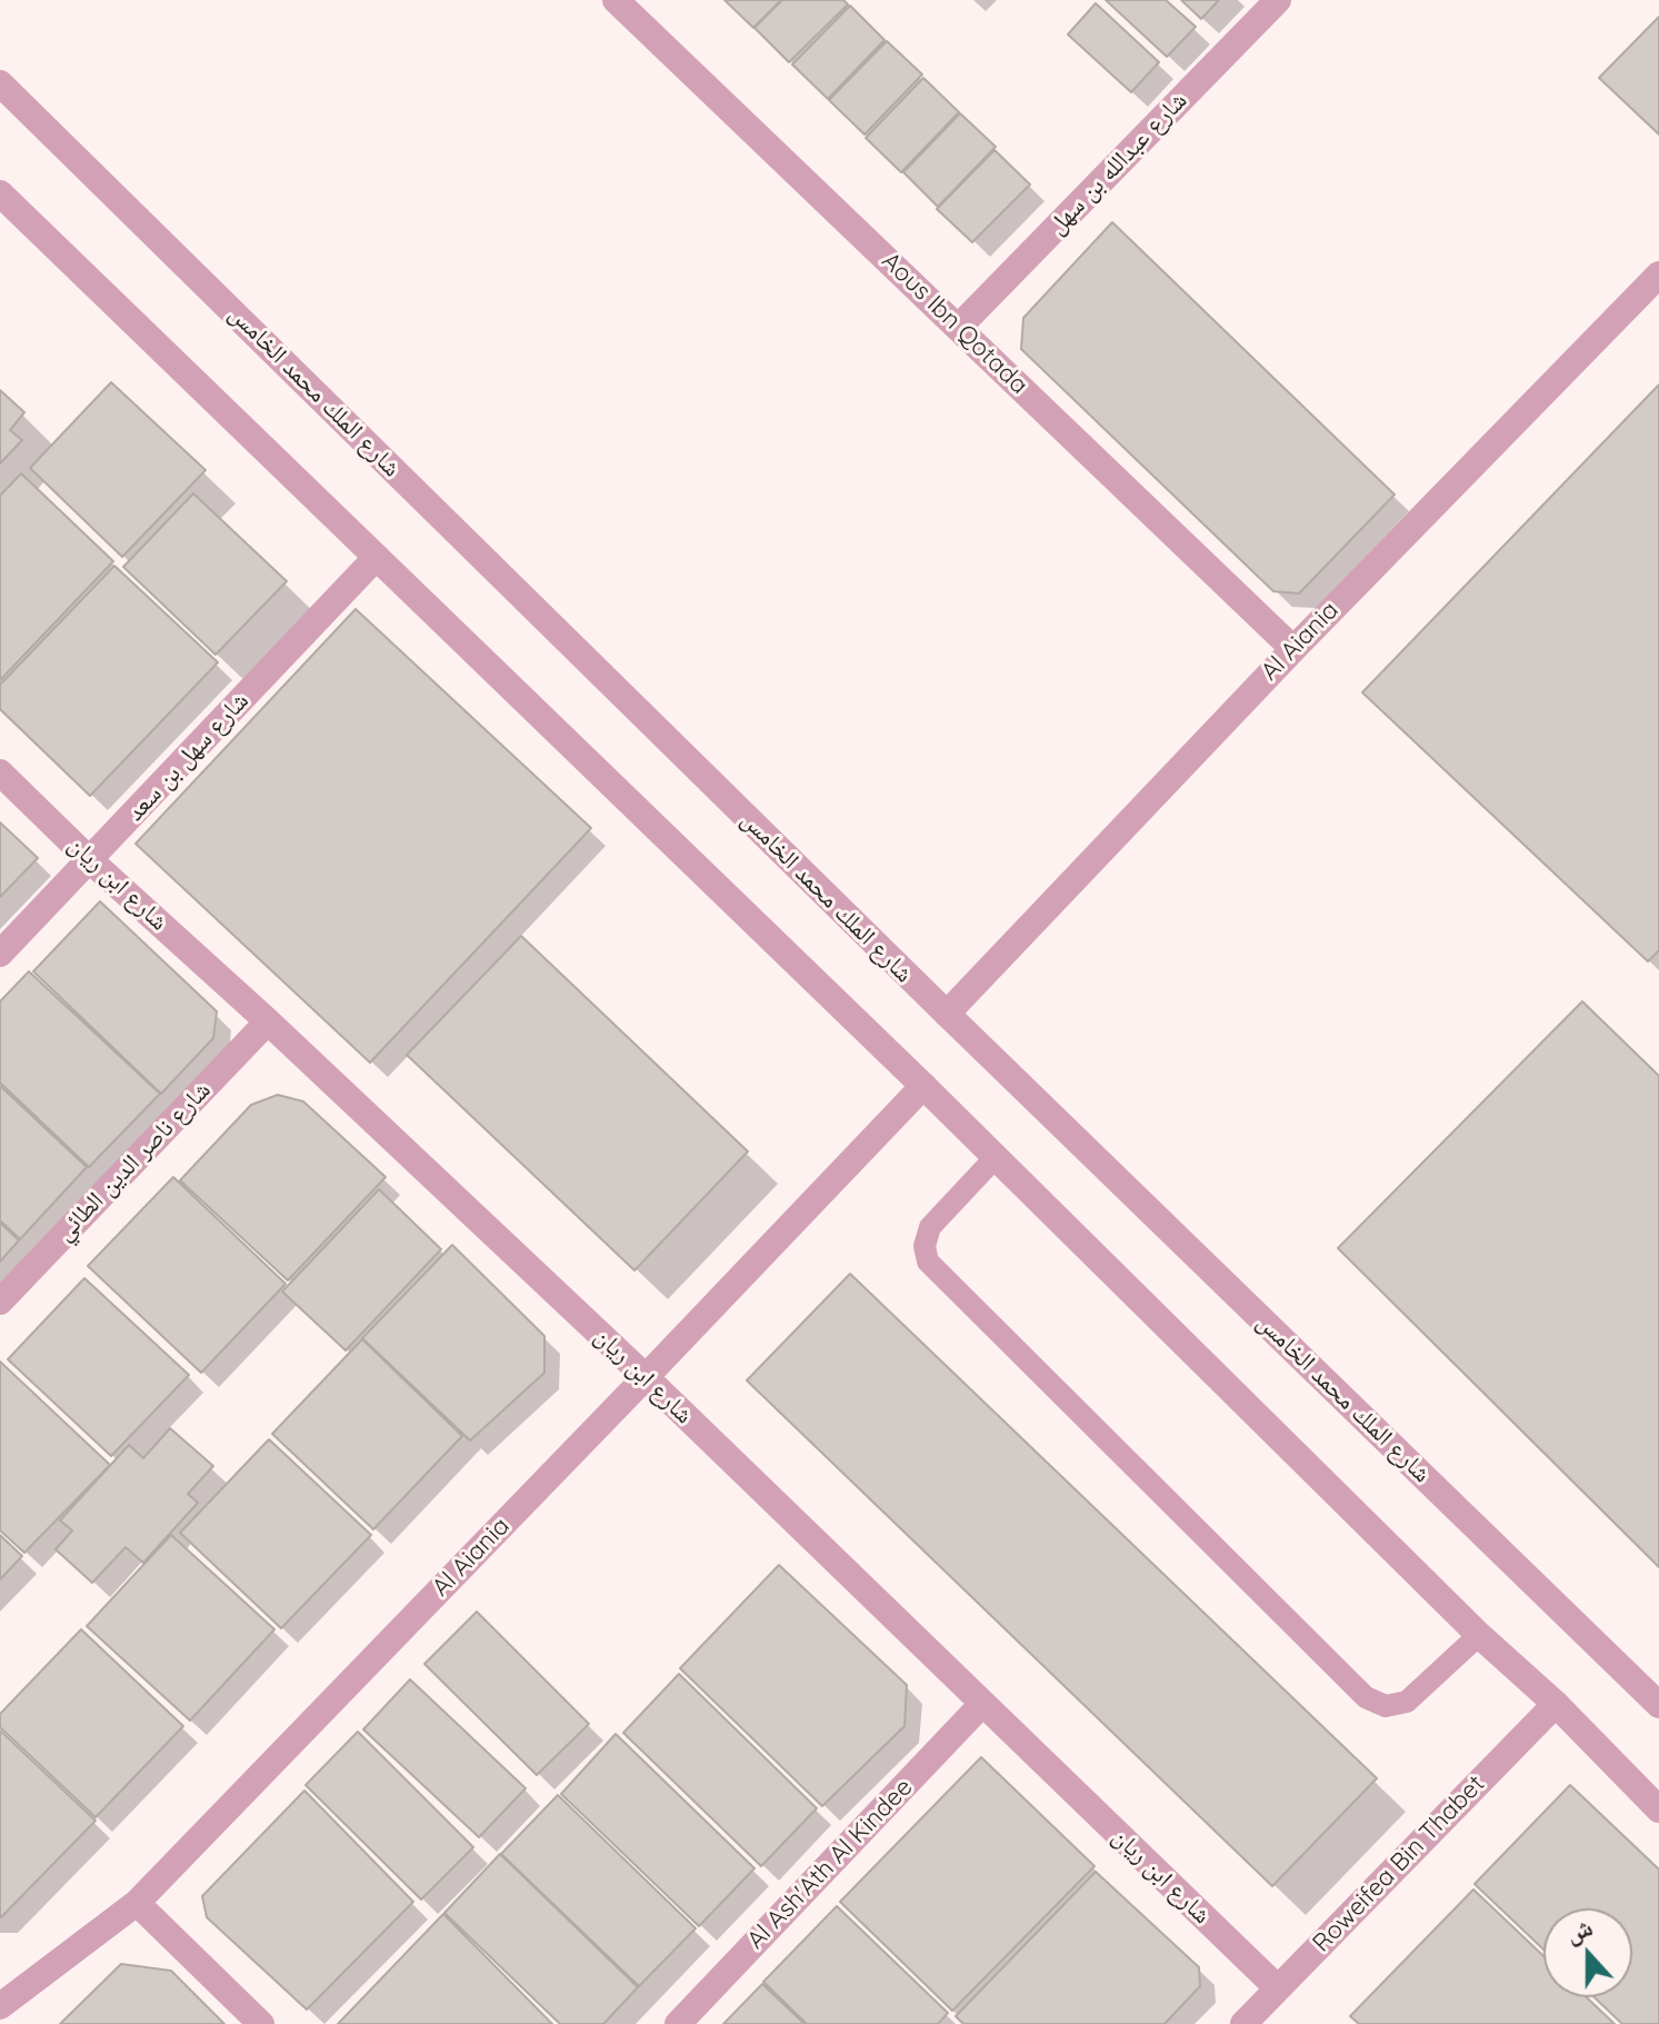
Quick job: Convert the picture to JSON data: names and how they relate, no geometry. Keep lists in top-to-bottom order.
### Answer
{
  "streets": {
    "street": [
      "شارع عبدالله بن سهل",
      "Aous Ibn Qotada",
      "شارع الملك محمد الخامس",
      "Al Aiania",
      "شارع سهل بن سعد",
      "شارع ابن ريان",
      "شارع ناصر الدين الطائي",
      "Al Ash'Ath Al Kindee",
      "Roweifea Bin Thabet"
    ]
  },
  "crossings": [
    ["شارع عبدالله بن سهل", "Aous Ibn Qotada"],
    ["Aous Ibn Qotada", "Al Aiania"],
    ["شارع الملك محمد الخامس", "Al Aiania"],
    ["Al Aiania", "شارع ابن ريان"],
    ["شارع سهل بن سعد", "شارع ابن ريان"],
    ["شارع ابن ريان", "شارع ناصر الدين الطائي"],
    ["شارع ابن ريان", "Al Ash'Ath Al Kindee"],
    ["شارع ابن ريان", "Roweifea Bin Thabet"]
  ],
  "north": "top"
}
